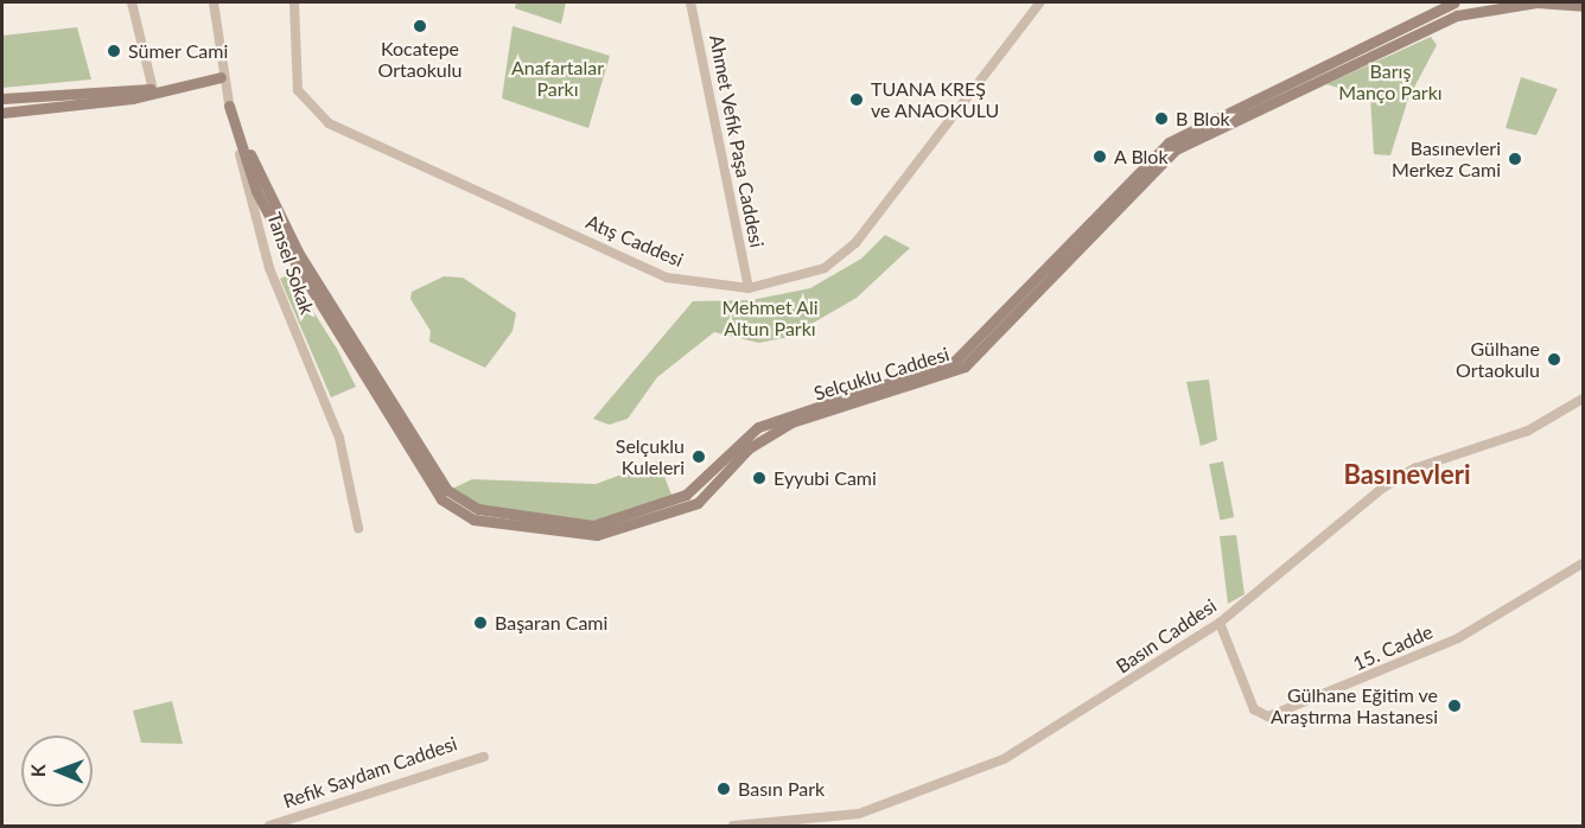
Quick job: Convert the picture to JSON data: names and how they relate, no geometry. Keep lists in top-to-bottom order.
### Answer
{
  "streets": {
    "main road": ["Selçuklu Caddesi"],
    "street": [
      "Ahmet Vefik Paşa Caddesi",
      "Atış Caddesi",
      "Tansel Sokak",
      "Basın Caddesi",
      "15. Cadde",
      "Refik Saydam Caddesi"
    ]
  },
  "crossings": [
    ["Ahmet Vefik Paşa Caddesi", "Atış Caddesi"],
    ["Tansel Sokak", "Selçuklu Caddesi"],
    ["Basın Caddesi", "15. Cadde"]
  ],
  "districts": ["Basınevleri"],
  "parks": ["Anafartalar Parkı", "Barış Manço Parkı", "Mehmet Ali Altun Parkı"],
  "places": [
    "Kocatepe Ortaokulu",
    "Sümer Cami",
    "TUANA KREŞ ve ANAOKULU",
    "B Blok",
    "A Blok",
    "Basınevleri Merkez Cami",
    "Gülhane Ortaokulu",
    "Selçuklu Kuleleri",
    "Eyyubi Cami",
    "Başaran Cami",
    "Gülhane Eğitim ve Araştırma Hastanesi",
    "Basın Park"
  ],
  "north": "left"
}
